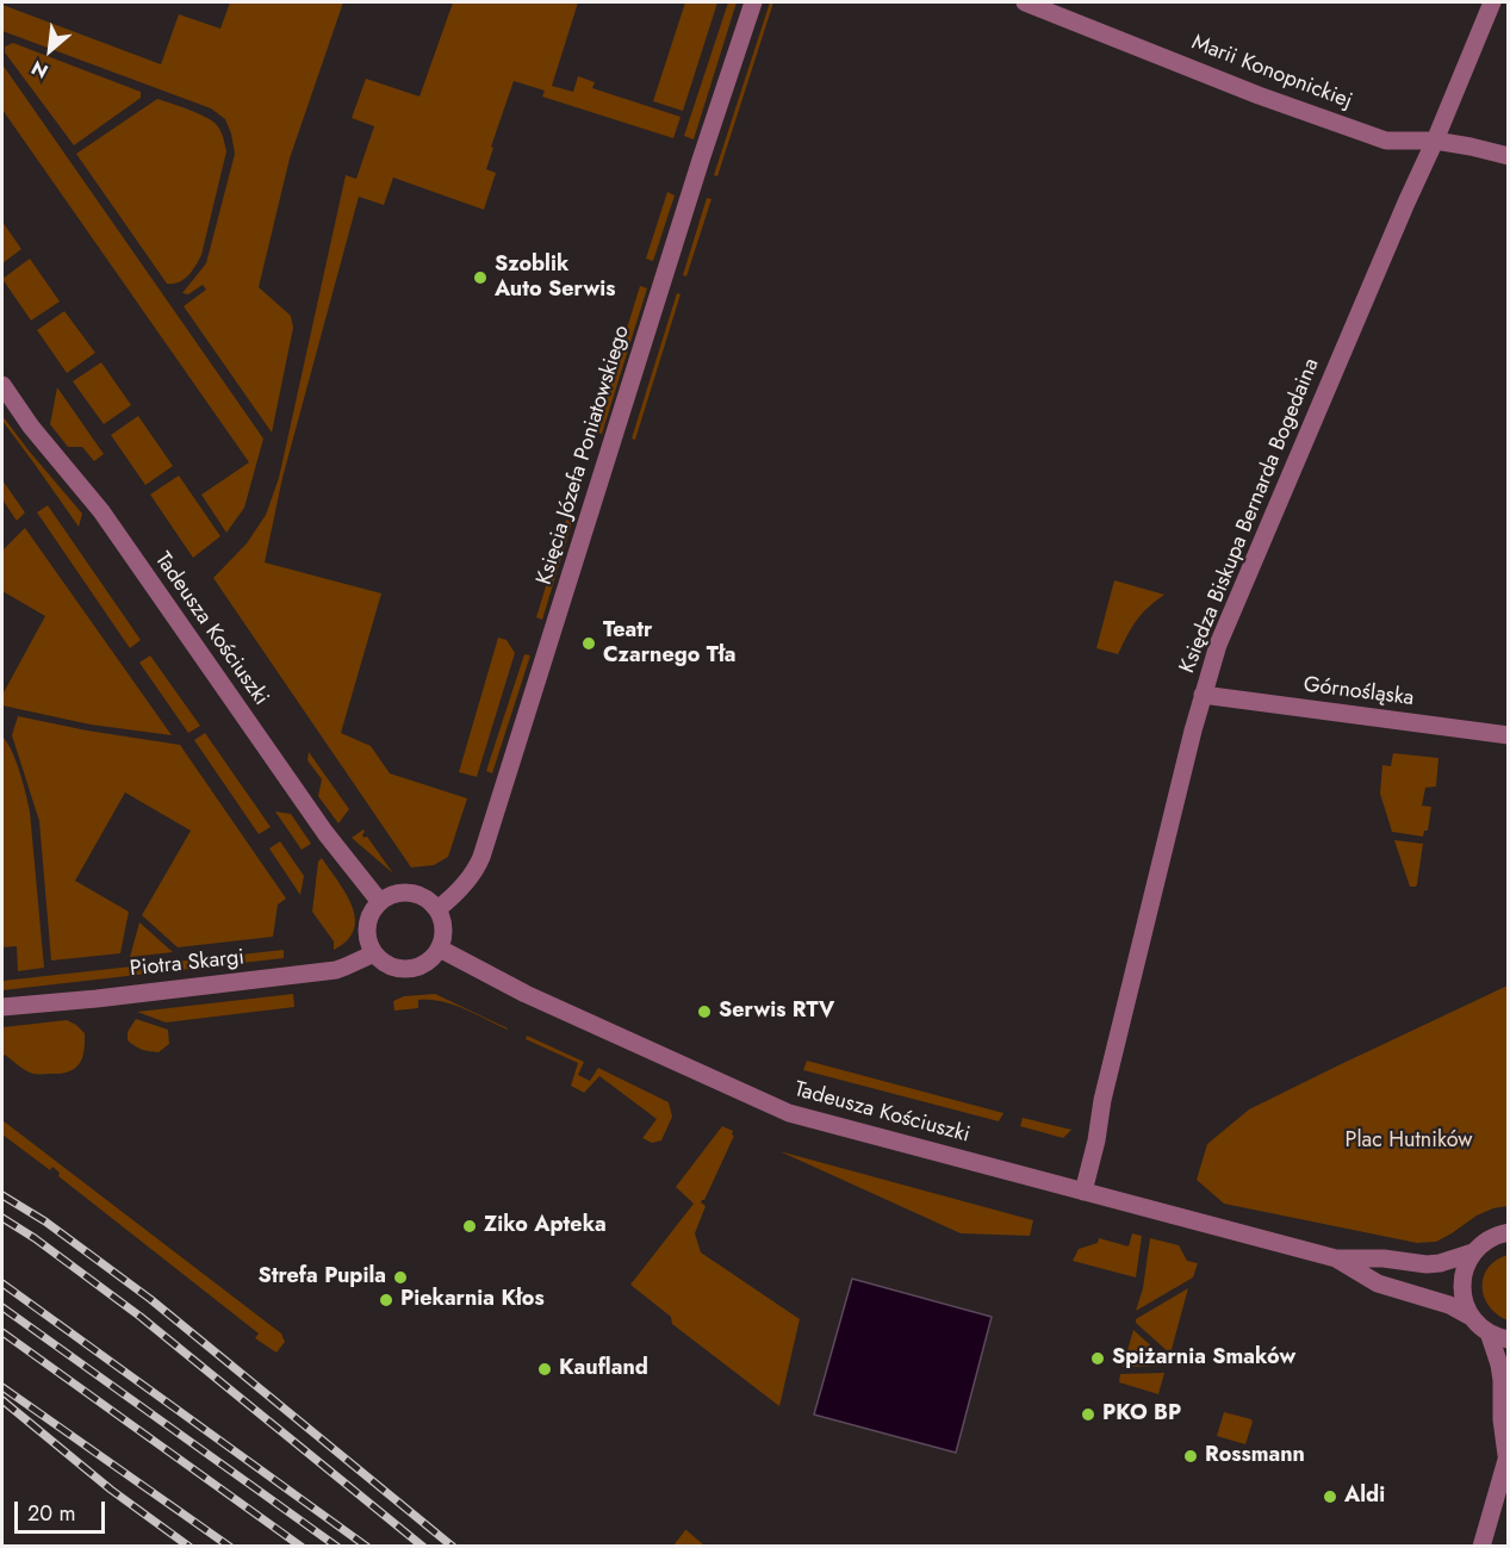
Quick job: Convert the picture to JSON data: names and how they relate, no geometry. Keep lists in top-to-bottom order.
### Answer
{
  "streets": {
    "street": [
      "Marii Konopnickiej",
      "Księcia Józefa Poniatowskiego",
      "Księdza Biskupa Bernarda Bogedaina",
      "Tadeusza Kościuszki",
      "Górnośląska",
      "Piotra Skargi"
    ]
  },
  "crossings": [
    ["Marii Konopnickiej", "Księdza Biskupa Bernarda Bogedaina"],
    ["Księcia Józefa Poniatowskiego", "Tadeusza Kościuszki"],
    ["Księcia Józefa Poniatowskiego", "Piotra Skargi"],
    ["Księdza Biskupa Bernarda Bogedaina", "Tadeusza Kościuszki"],
    ["Księdza Biskupa Bernarda Bogedaina", "Górnośląska"],
    ["Tadeusza Kościuszki", "Piotra Skargi"]
  ],
  "parks": ["Plac Hutników"],
  "places": [
    "Szoblik Auto Serwis",
    "Teatr Czarnego Tła",
    "Serwis RTV",
    "Ziko Apteka",
    "Strefa Pupila",
    "Piekarnia Kłos",
    "Spiżarnia Smaków",
    "Kaufland",
    "PKO BP",
    "Rossmann",
    "Aldi"
  ],
  "scale_bar": "20 m",
  "north": "bottom left"
}
